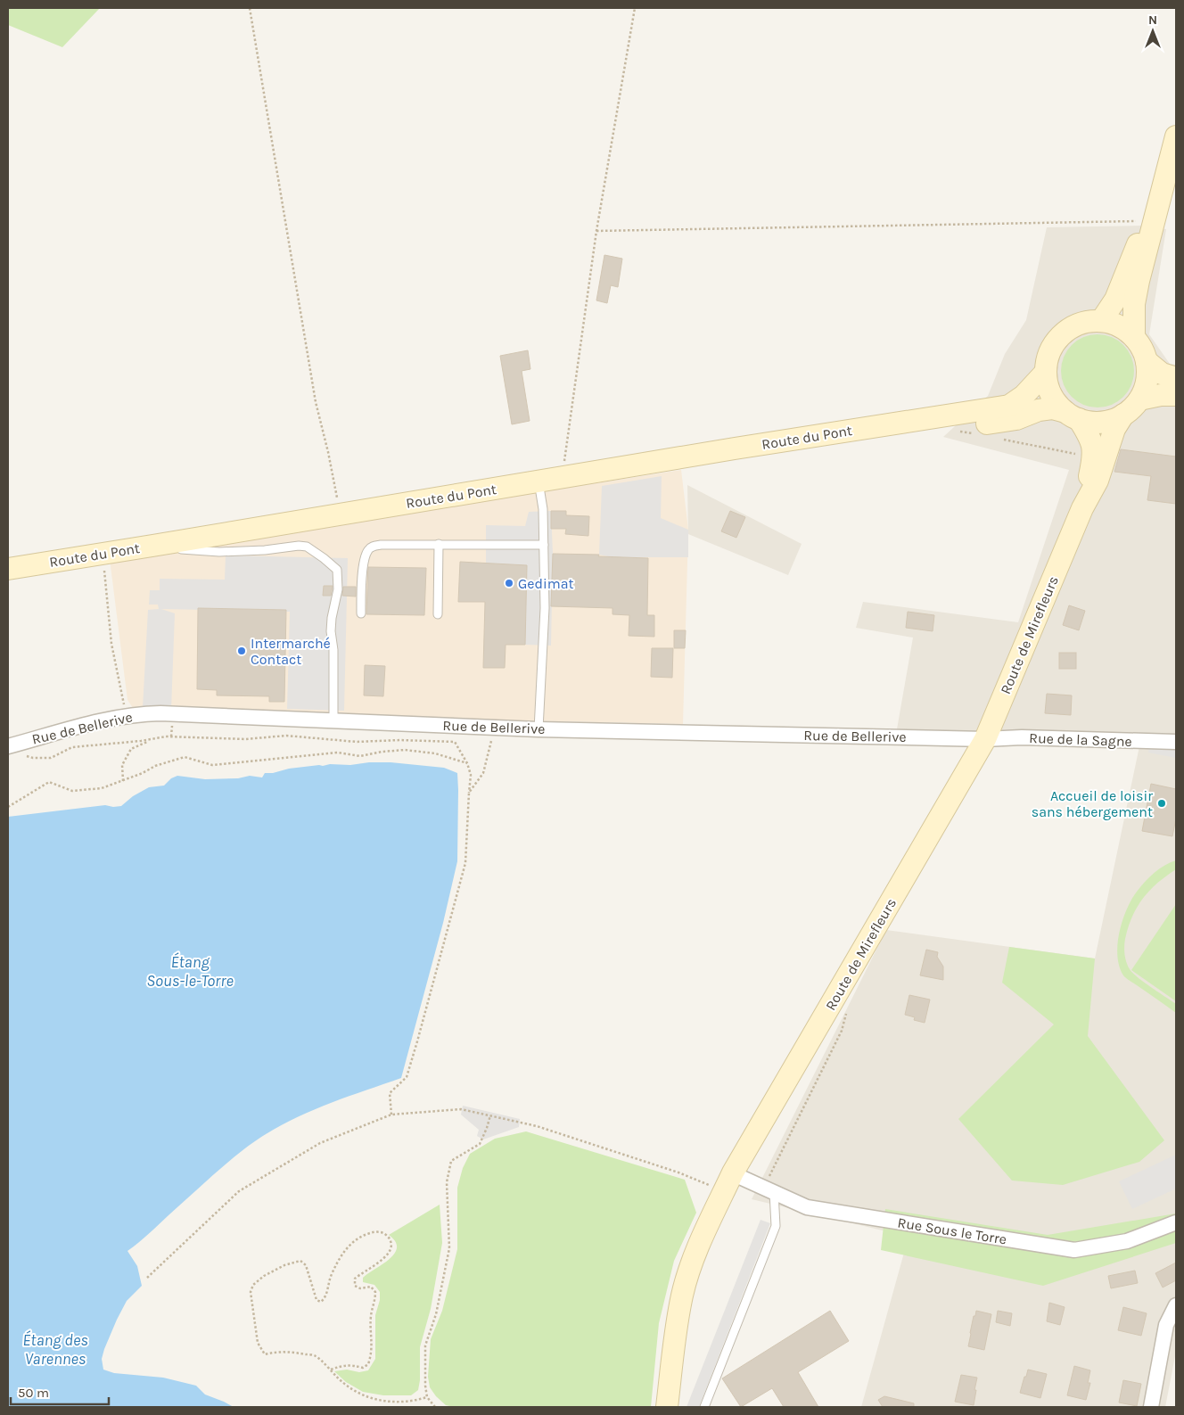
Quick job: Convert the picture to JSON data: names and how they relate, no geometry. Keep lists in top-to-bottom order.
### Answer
{
  "streets": {
    "main road": ["Route du Pont", "Route de Mirefleurs"],
    "street": ["Rue de Bellerive", "Rue de la Sagne", "Rue Sous le Torre"]
  },
  "crossings": [
    ["Route du Pont", "Route de Mirefleurs"],
    ["Route de Mirefleurs", "Rue de Bellerive"],
    ["Route de Mirefleurs", "Rue de la Sagne"],
    ["Route de Mirefleurs", "Rue Sous le Torre"],
    ["Rue de Bellerive", "Rue de la Sagne"]
  ],
  "water": ["Étang Sous-le-Torre", "Étang des Varennes"],
  "places": ["Gedimat", "Intermarché Contact", "Accueil de loisir sans hébergement"],
  "scale_bar": "50 m",
  "north": "top"
}
